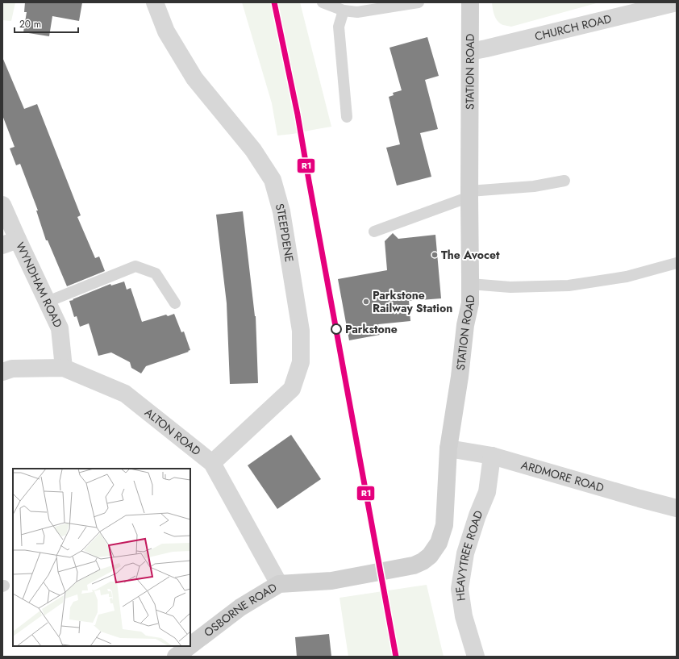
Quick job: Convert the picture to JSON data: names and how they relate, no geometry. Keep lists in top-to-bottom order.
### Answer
{
  "streets": {
    "street": [
      "CHURCH ROAD",
      "STATION ROAD",
      "STEEPDENE",
      "WYNDHAM ROAD",
      "ALTON ROAD",
      "ARDMORE ROAD",
      "HEAVYTREE ROAD",
      "OSBORNE ROAD"
    ]
  },
  "crossings": [
    ["CHURCH ROAD", "STATION ROAD"],
    ["STATION ROAD", "ARDMORE ROAD"],
    ["STATION ROAD", "OSBORNE ROAD"],
    ["STEEPDENE", "ALTON ROAD"],
    ["WYNDHAM ROAD", "ALTON ROAD"],
    ["ALTON ROAD", "OSBORNE ROAD"],
    ["ARDMORE ROAD", "HEAVYTREE ROAD"]
  ],
  "places": ["The Avocet", "Parkstone Railway Station", "Parkstone"],
  "lines": ["transit line R1"],
  "scale_bar": "20 m"
}
